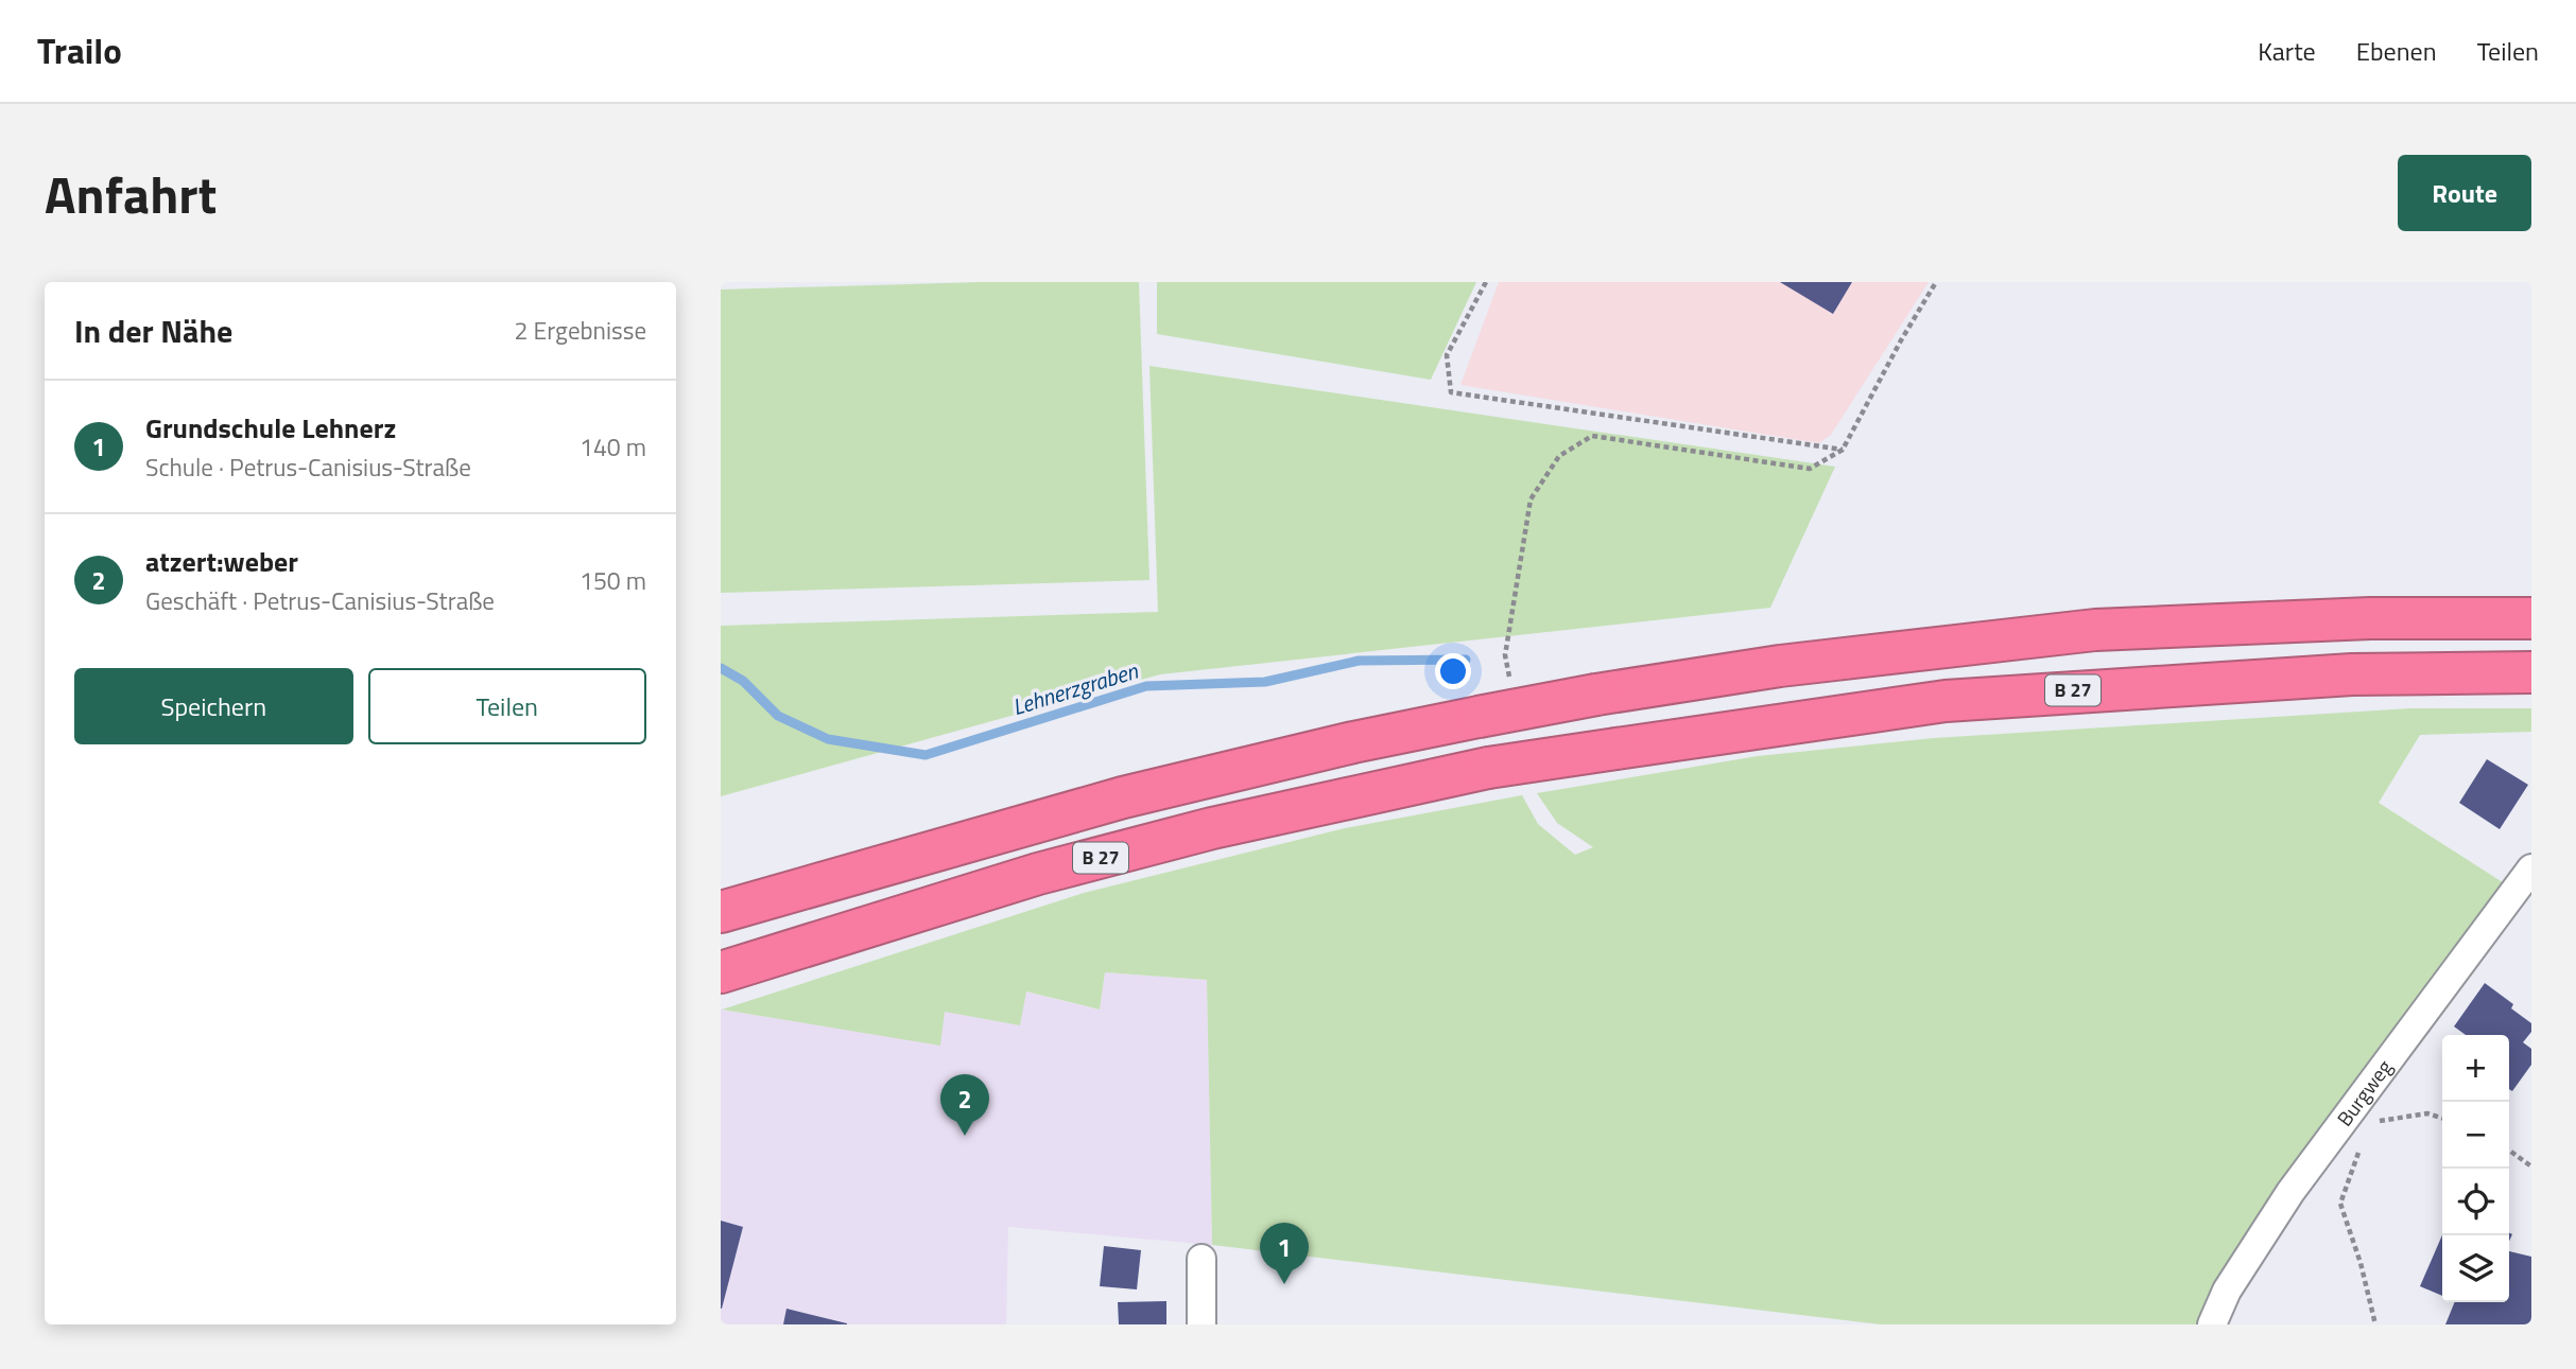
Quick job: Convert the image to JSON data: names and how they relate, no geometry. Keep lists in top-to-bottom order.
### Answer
{
  "streets": {
    "highway": ["B 27"],
    "street": ["Burgweg"]
  },
  "water": ["Lehnerzgraben"],
  "page": {
    "header": "Trailo",
    "nav": ["Karte", "Ebenen", "Teilen"],
    "title": "Anfahrt",
    "buttons": [
      "Route",
      ["Speichern", "Teilen"]
    ],
    "heading": ["In der Nähe", "2 Ergebnisse"],
    "list": [
      {
        "mark": "1",
        "name": "Grundschule Lehnerz",
        "note": "Schule · Petrus-Canisius-Straße",
        "value": "140 m"
      },
      {
        "mark": "2",
        "name": "atzert:weber",
        "note": "Geschäft · Petrus-Canisius-Straße",
        "value": "150 m"
      }
    ],
    "map_buttons": ["+", "−"],
    "pins": ["2", "1"]
  }
}
